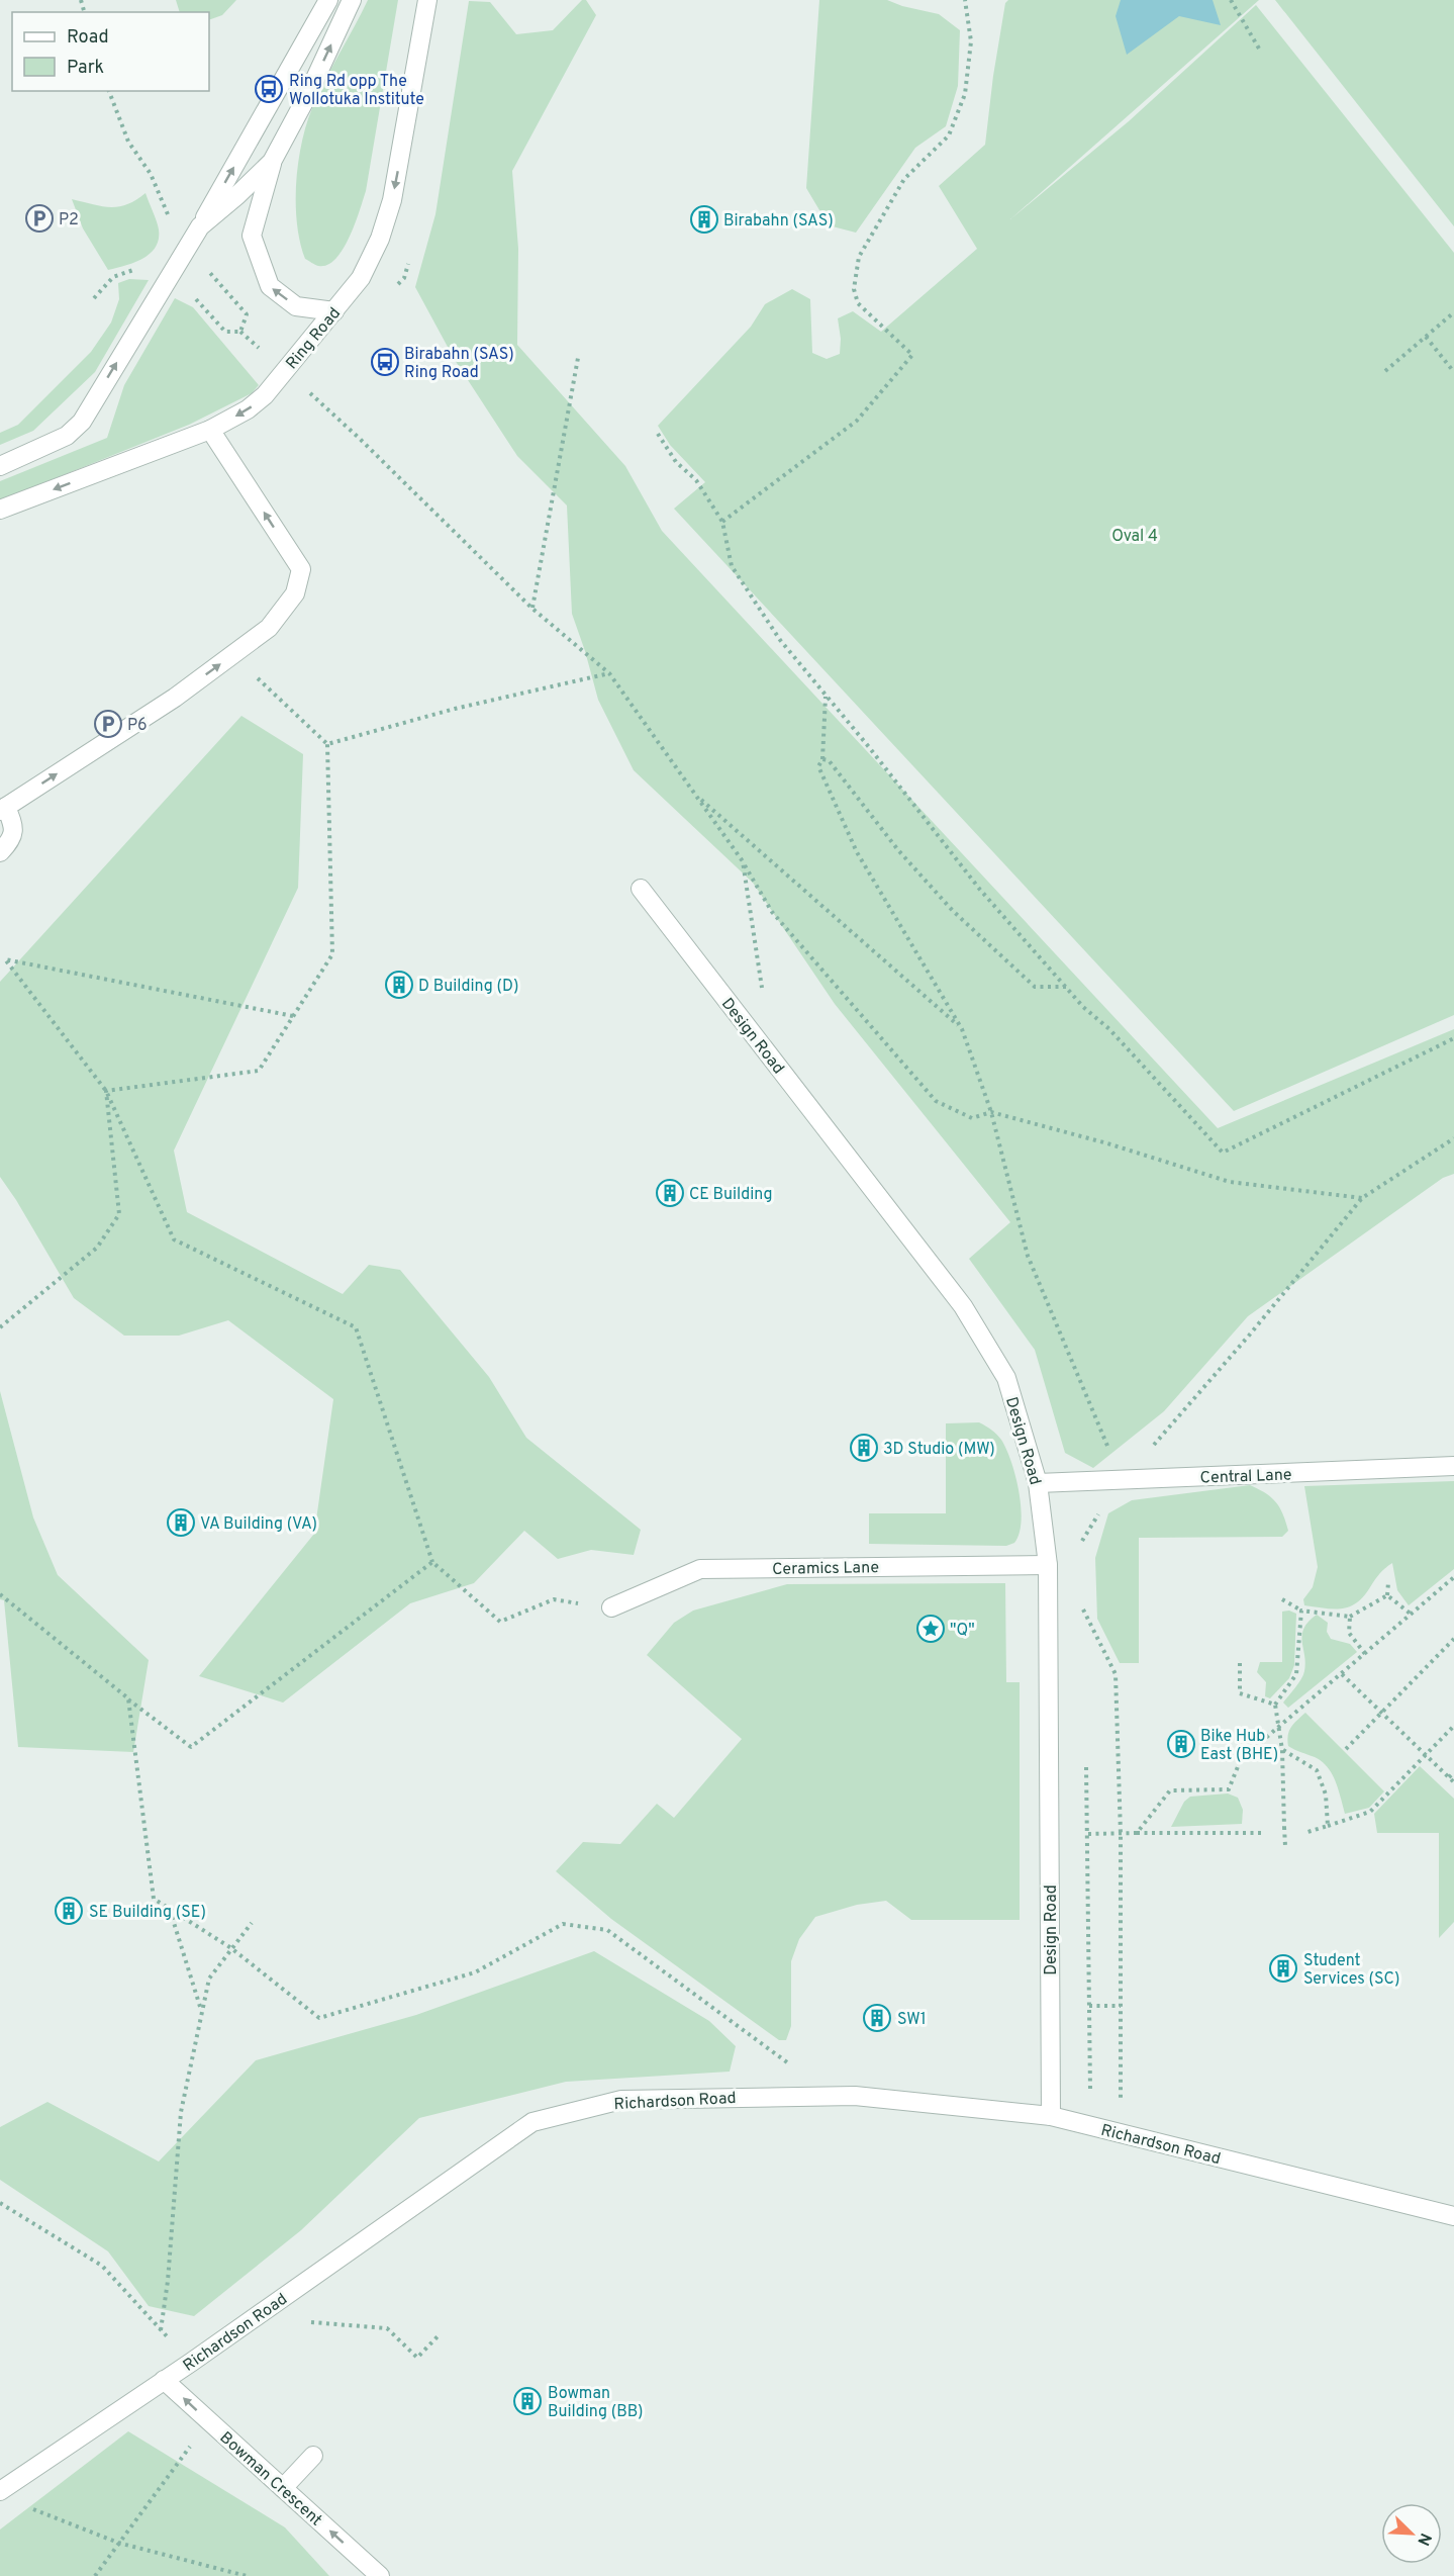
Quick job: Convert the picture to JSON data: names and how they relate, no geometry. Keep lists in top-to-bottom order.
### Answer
{
  "streets": {
    "street": [
      "Ring Road",
      "Design Road",
      "Central Lane",
      "Ceramics Lane",
      "Richardson Road",
      "Bowman Crescent"
    ]
  },
  "crossings": [
    ["Design Road", "Central Lane"],
    ["Design Road", "Ceramics Lane"],
    ["Design Road", "Richardson Road"],
    ["Richardson Road", "Bowman Crescent"]
  ],
  "one_way": ["Bowman Crescent"],
  "parks": ["Oval 4"],
  "places": {
    "bus stop": ["Ring Rd opp The Wollotuka Institute", "Birabahn (SAS) Ring Road"],
    "parking": ["P2", "P6"],
    "building": [
      "Birabahn (SAS)",
      "D Building (D)",
      "CE Building",
      "3D Studio (MW)",
      "VA Building (VA)",
      "Bike Hub East (BHE)",
      "SE Building (SE)",
      "Student Services (SC)",
      "SW1",
      "Bowman Building (BB)"
    ],
    "place": ["\"Q\""]
  },
  "legend": ["Road", "Park"],
  "north": "bottom right"
}
